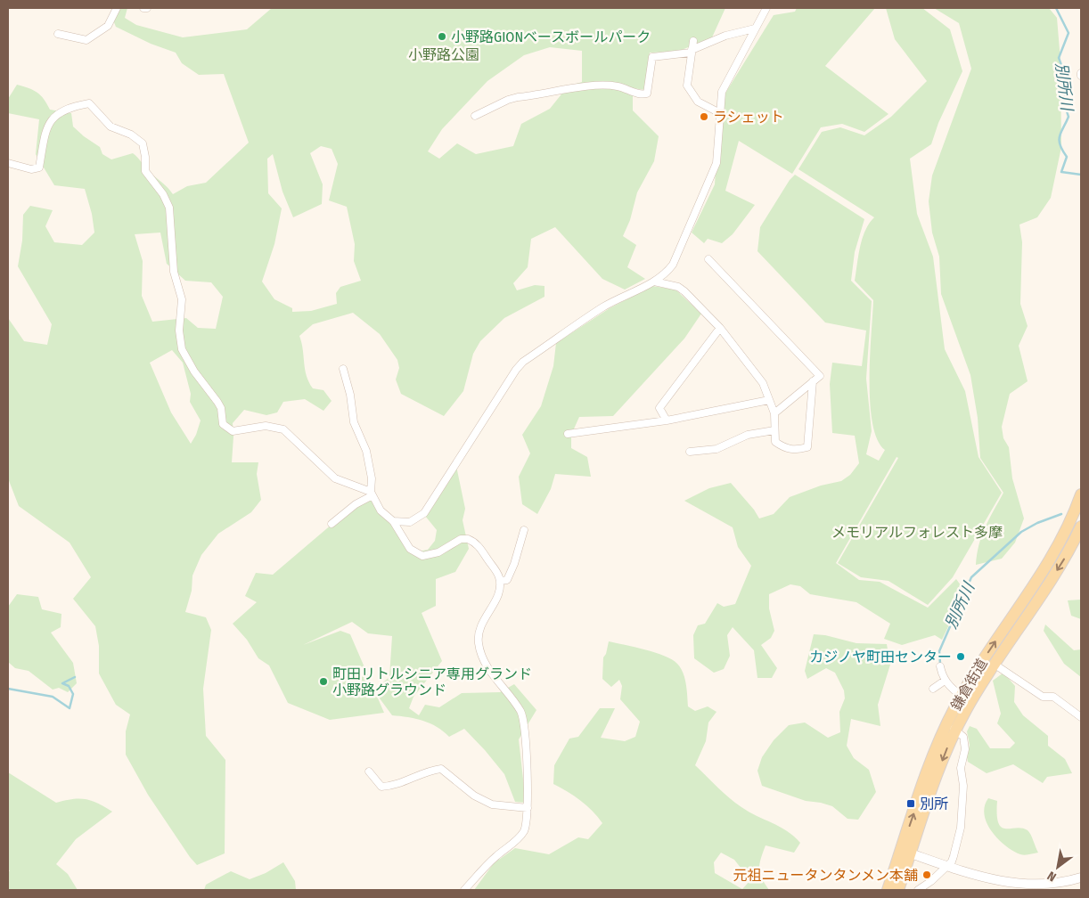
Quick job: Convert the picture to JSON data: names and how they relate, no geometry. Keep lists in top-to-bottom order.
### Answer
{
  "streets": {
    "main road": ["鎌倉街道"]
  },
  "water": ["別所川"],
  "parks": ["小野路公園", "メモリアルフォレスト多摩"],
  "places": {
    "other": [
      "小野路GIONベースボールパーク",
      "ラシェット",
      "カジノヤ町田センター",
      "町田リトルシニア専用グランド 小野路グラウンド",
      "元祖ニュータンタンメン本舗"
    ],
    "transit": ["別所"]
  },
  "north": "bottom left"
}
